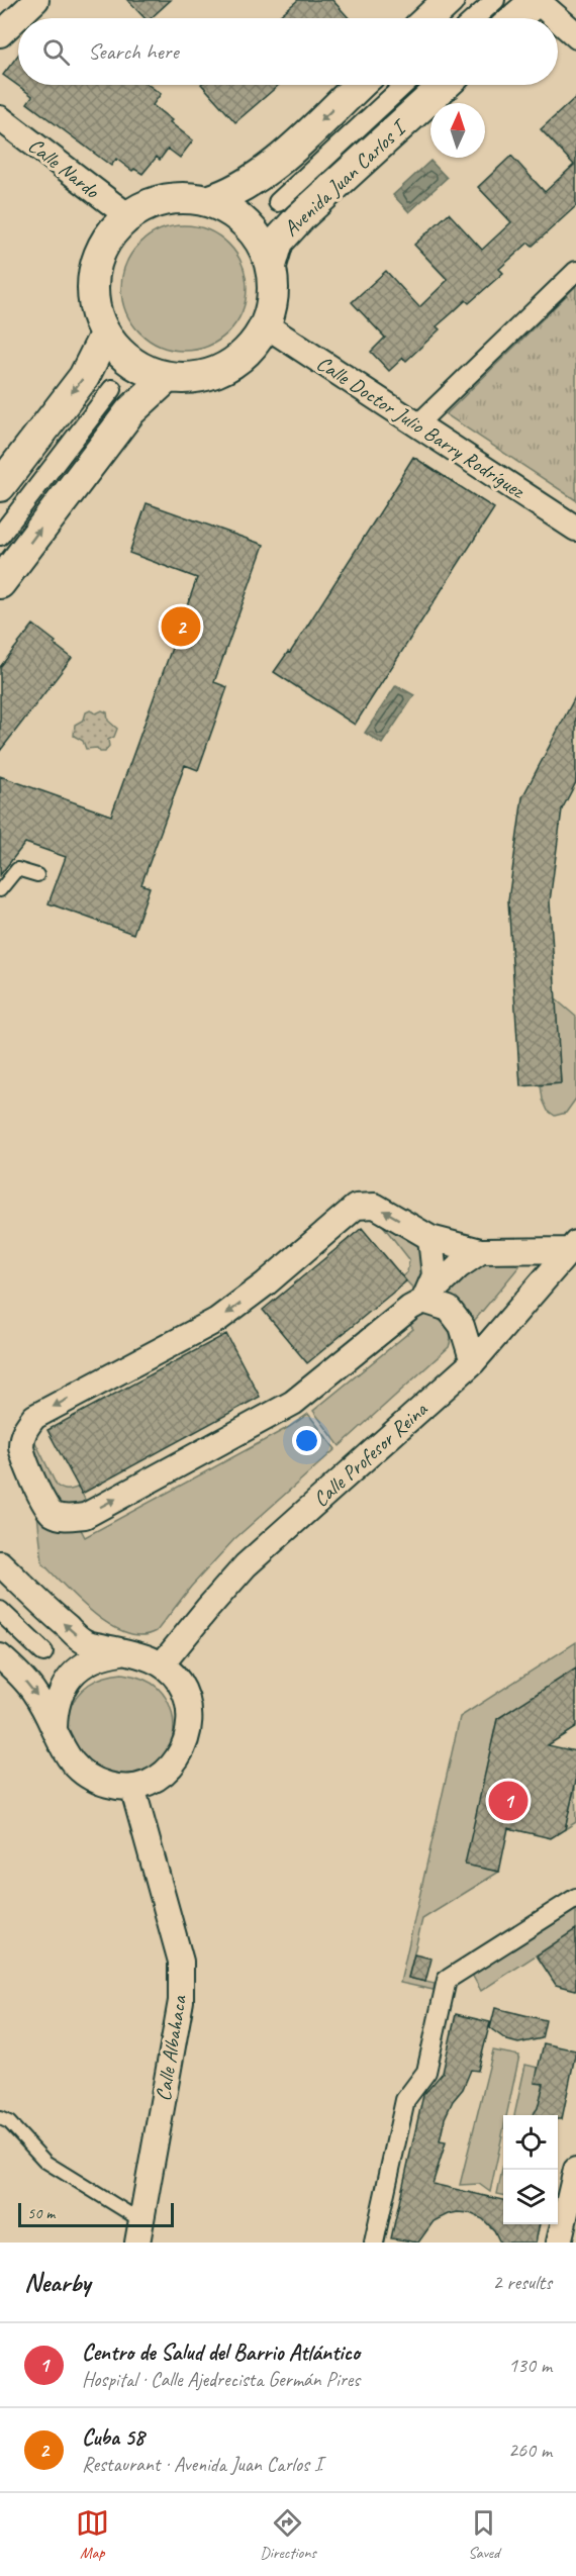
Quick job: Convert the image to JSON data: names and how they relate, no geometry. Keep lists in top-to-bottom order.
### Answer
{
  "streets": {
    "street": [
      "Calle Nardo",
      "Avenida Juan Carlos I",
      "Calle Doctor Julio Barry Rodríguez",
      "Calle Profesor Reina",
      "Calle Albahaca"
    ]
  },
  "crossings": [
    ["Calle Nardo", "Avenida Juan Carlos I"],
    ["Calle Nardo", "Calle Doctor Julio Barry Rodríguez"],
    ["Avenida Juan Carlos I", "Calle Doctor Julio Barry Rodríguez"],
    ["Calle Profesor Reina", "Calle Albahaca"]
  ],
  "scale_bar": "50 m",
  "north": "top",
  "page": {
    "search": "Search here",
    "pins": ["2", "1"],
    "scale": "50 m",
    "heading": ["Nearby", "2 results"],
    "list": [
      {
        "mark": "1",
        "name": "Centro de Salud del Barrio Atlántico",
        "note": "Hospital · Calle Ajedrecista Germán Pires",
        "value": "130 m"
      },
      {
        "mark": "2",
        "name": "Cuba 58",
        "note": "Restaurant · Avenida Juan Carlos I",
        "value": "260 m"
      }
    ],
    "nav": ["Map", "Directions", "Saved"]
  }
}
